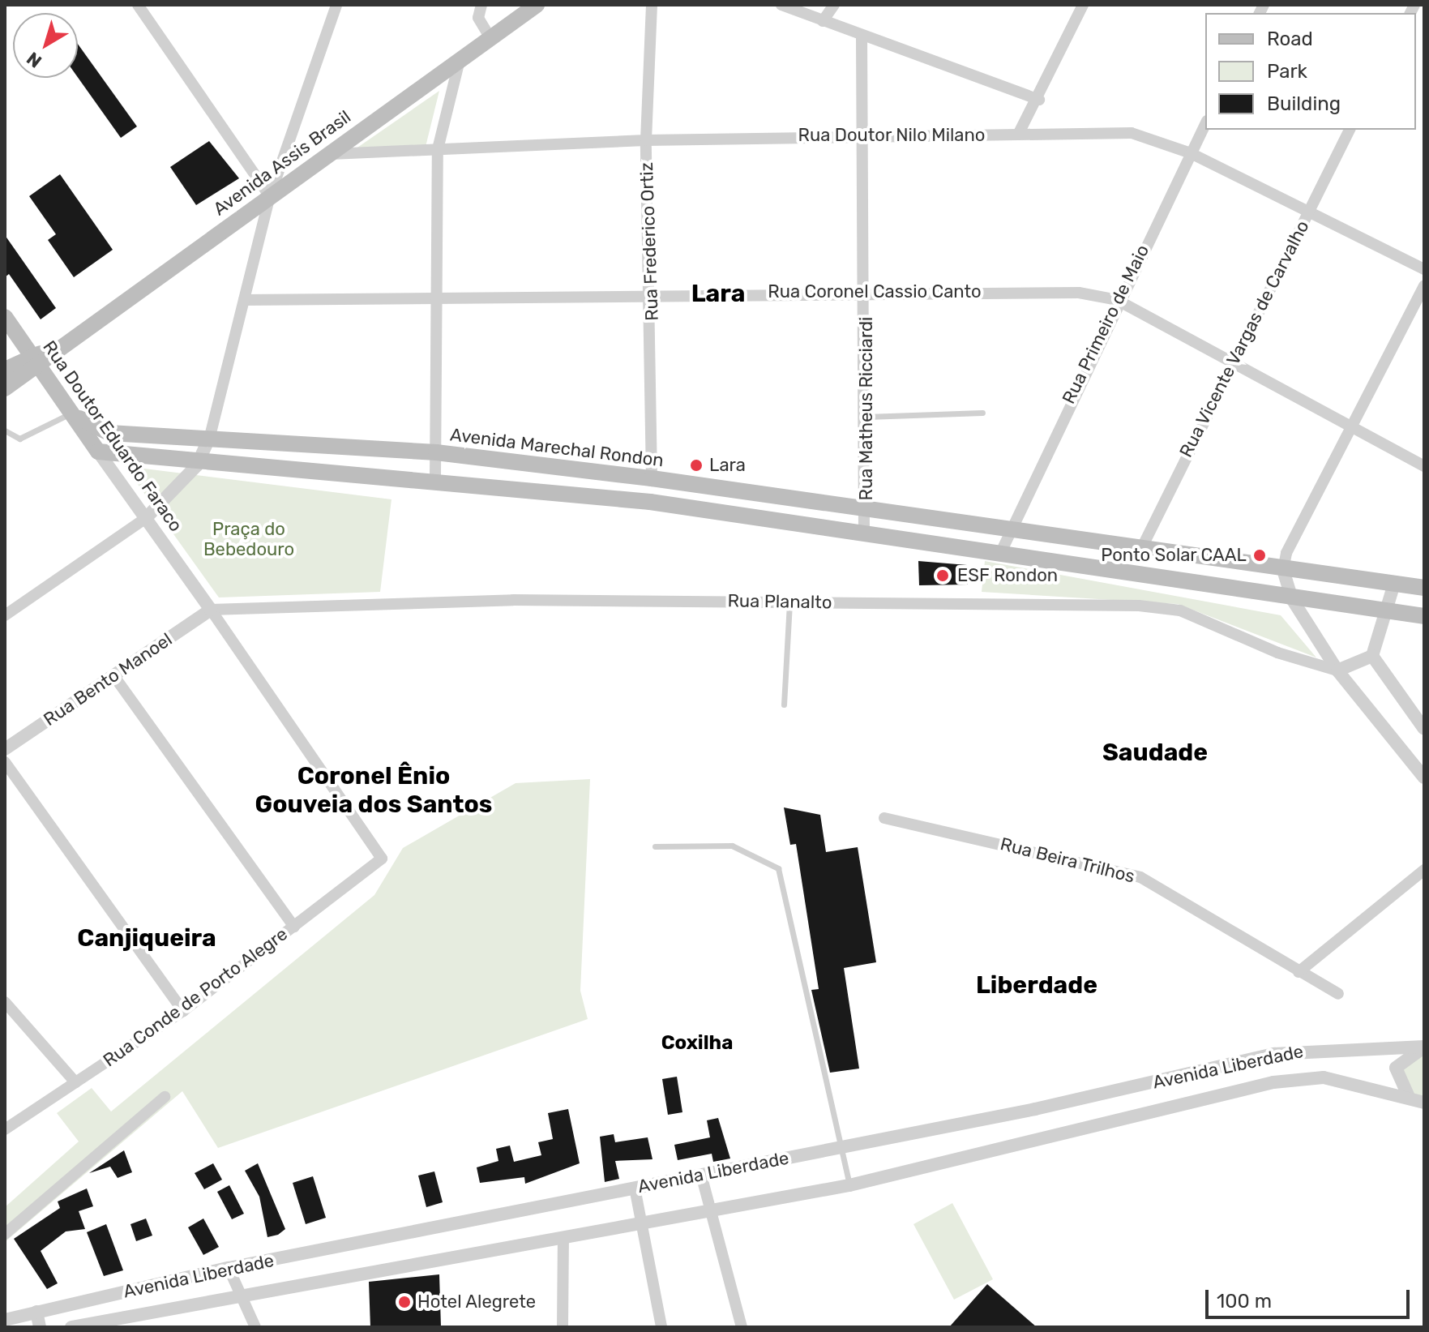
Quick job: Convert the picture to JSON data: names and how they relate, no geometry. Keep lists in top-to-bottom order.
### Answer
{
  "streets": {
    "main road": ["Avenida Assis Brasil", "Rua Doutor Eduardo Faraco", "Avenida Marechal Rondon"],
    "street": [
      "Rua Doutor Nilo Milano",
      "Rua Frederico Ortiz",
      "Rua Coronel Cassio Canto",
      "Rua Primeiro de Maio",
      "Rua Vicente Vargas de Carvalho",
      "Rua Matheus Ricciardi",
      "Rua Planalto",
      "Rua Bento Manoel",
      "Rua Beira Trilhos",
      "Rua Conde de Porto Alegre",
      "Avenida Liberdade"
    ]
  },
  "crossings": [
    ["Rua Doutor Nilo Milano", "Avenida Assis Brasil"],
    ["Rua Doutor Nilo Milano", "Rua Frederico Ortiz"],
    ["Rua Doutor Nilo Milano", "Rua Primeiro de Maio"],
    ["Rua Doutor Nilo Milano", "Rua Vicente Vargas de Carvalho"],
    ["Rua Doutor Nilo Milano", "Rua Matheus Ricciardi"],
    ["Avenida Assis Brasil", "Rua Doutor Eduardo Faraco"],
    ["Rua Frederico Ortiz", "Rua Coronel Cassio Canto"],
    ["Rua Frederico Ortiz", "Avenida Marechal Rondon"],
    ["Rua Coronel Cassio Canto", "Rua Primeiro de Maio"],
    ["Rua Coronel Cassio Canto", "Rua Vicente Vargas de Carvalho"],
    ["Rua Coronel Cassio Canto", "Rua Matheus Ricciardi"],
    ["Rua Primeiro de Maio", "Avenida Marechal Rondon"],
    ["Rua Vicente Vargas de Carvalho", "Avenida Marechal Rondon"],
    ["Rua Matheus Ricciardi", "Avenida Marechal Rondon"],
    ["Rua Doutor Eduardo Faraco", "Avenida Marechal Rondon"],
    ["Rua Doutor Eduardo Faraco", "Rua Planalto"],
    ["Rua Doutor Eduardo Faraco", "Rua Bento Manoel"],
    ["Rua Doutor Eduardo Faraco", "Rua Conde de Porto Alegre"],
    ["Rua Planalto", "Rua Bento Manoel"],
    ["Rua Planalto", "Rua Conde de Porto Alegre"],
    ["Rua Bento Manoel", "Rua Conde de Porto Alegre"]
  ],
  "districts": [
    "Lara",
    "Saudade",
    "Coronel Ênio Gouveia dos Santos",
    "Canjiqueira",
    "Liberdade",
    "Coxilha"
  ],
  "parks": ["Praça do Bebedouro"],
  "places": [
    "Lara",
    "Ponto Solar CAAL",
    "ESF Rondon",
    "Hotel Alegrete"
  ],
  "legend": ["Road", "Park", "Building"],
  "scale_bar": "100 m",
  "north": "bottom left"
}
